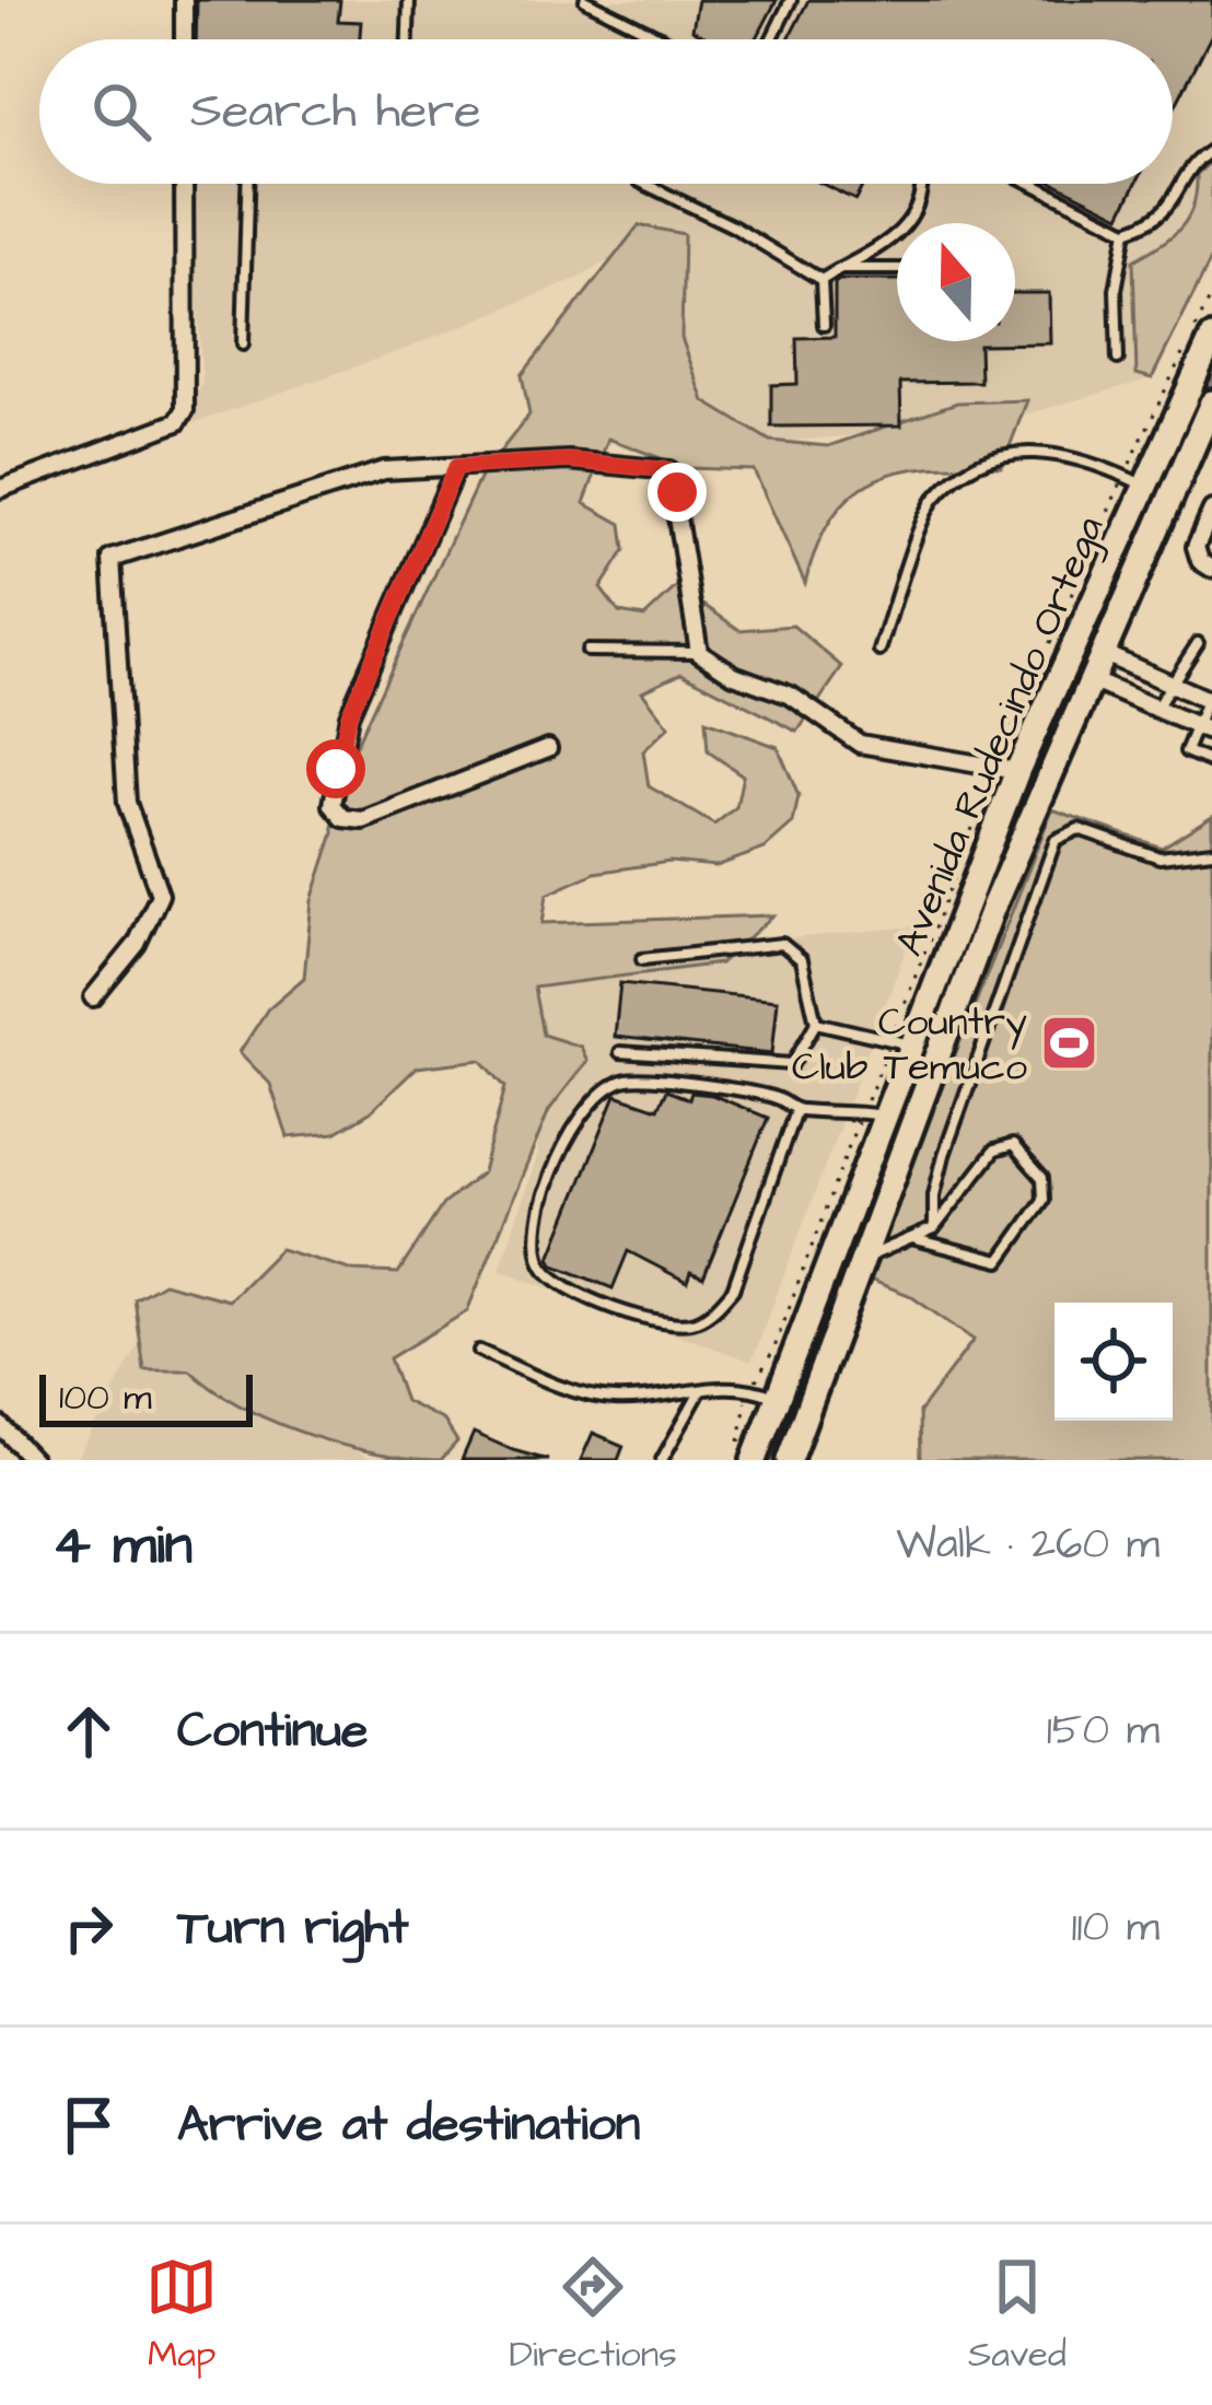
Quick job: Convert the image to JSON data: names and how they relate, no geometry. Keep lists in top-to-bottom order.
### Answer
{
  "streets": {
    "main road": ["Avenida Rudecindo Ortega"]
  },
  "places": {
    "sports": ["Country Club Temuco"]
  },
  "scale_bar": "100 m",
  "north": "top",
  "page": {
    "search": "Search here",
    "scale": "100 m",
    "heading": ["4 min", "Walk · 260 m"],
    "list": [
      ["Continue", "150 m"],
      ["Turn right", "110 m"],
      "Arrive at destination"
    ],
    "nav": ["Map", "Directions", "Saved"]
  }
}
